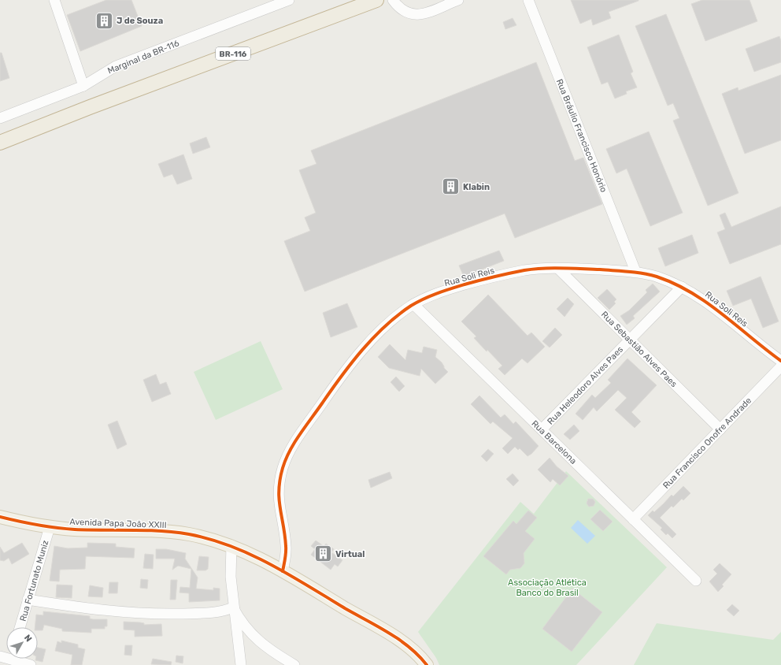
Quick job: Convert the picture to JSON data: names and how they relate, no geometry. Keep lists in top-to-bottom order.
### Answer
{
  "streets": {
    "highway": ["BR-116"],
    "main road": ["Avenida Papa João XXIII"],
    "street": [
      "Marginal da BR-116",
      "Rua Bráulio Francisco Honório",
      "Rua Soli Reis",
      "Rua Sebastião Alves Paes",
      "Rua Heleodoro Alves Paes",
      "Rua Barcelona",
      "Rua Francisco Onofre Andrade",
      "Rua Fortunato Muniz"
    ]
  },
  "crossings": [
    ["Rua Bráulio Francisco Honório", "Rua Soli Reis"],
    ["Rua Soli Reis", "Rua Sebastião Alves Paes"],
    ["Rua Soli Reis", "Rua Heleodoro Alves Paes"],
    ["Rua Soli Reis", "Rua Barcelona"],
    ["Rua Soli Reis", "Avenida Papa João XXIII"],
    ["Rua Sebastião Alves Paes", "Rua Heleodoro Alves Paes"],
    ["Rua Sebastião Alves Paes", "Rua Francisco Onofre Andrade"],
    ["Rua Heleodoro Alves Paes", "Rua Barcelona"],
    ["Rua Barcelona", "Rua Francisco Onofre Andrade"],
    ["Avenida Papa João XXIII", "Rua Fortunato Muniz"]
  ],
  "parks": ["Associação Atlética Banco do Brasil"],
  "places": {
    "building": ["J de Souza", "Klabin", "Virtual"]
  },
  "north": "top right"
}
